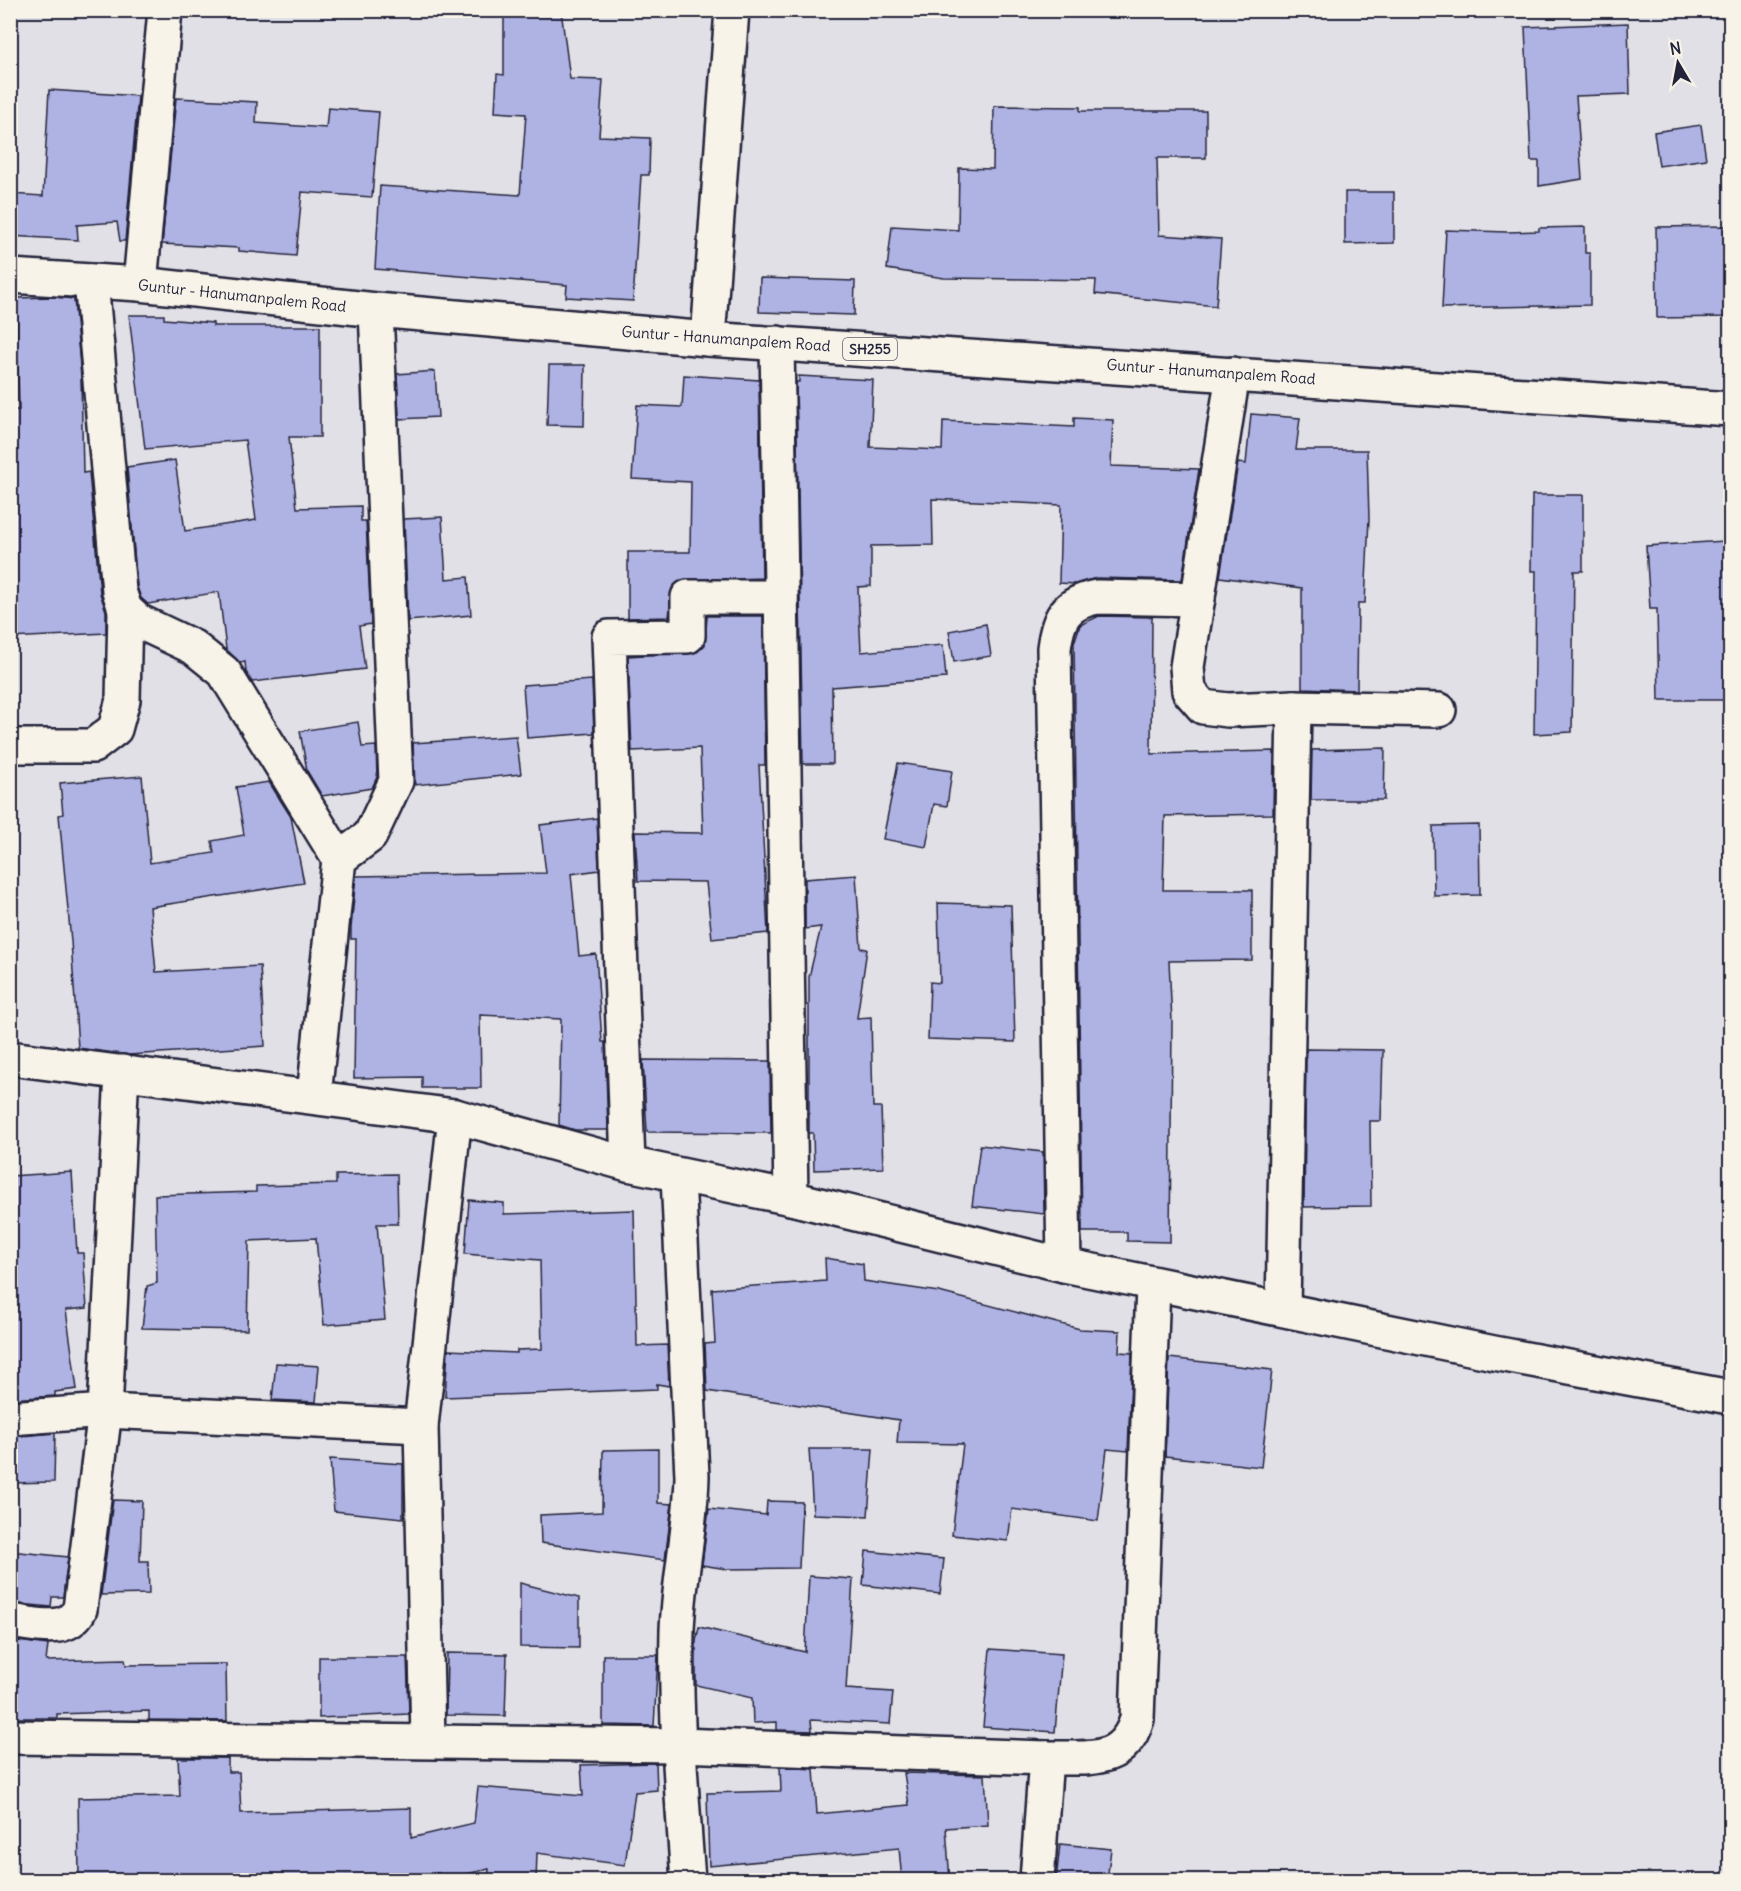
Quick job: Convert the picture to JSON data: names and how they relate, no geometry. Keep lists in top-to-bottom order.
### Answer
{
  "streets": {
    "street": ["Guntur - Hanumanpalem Road", "SH255"]
  },
  "north": "top"
}
